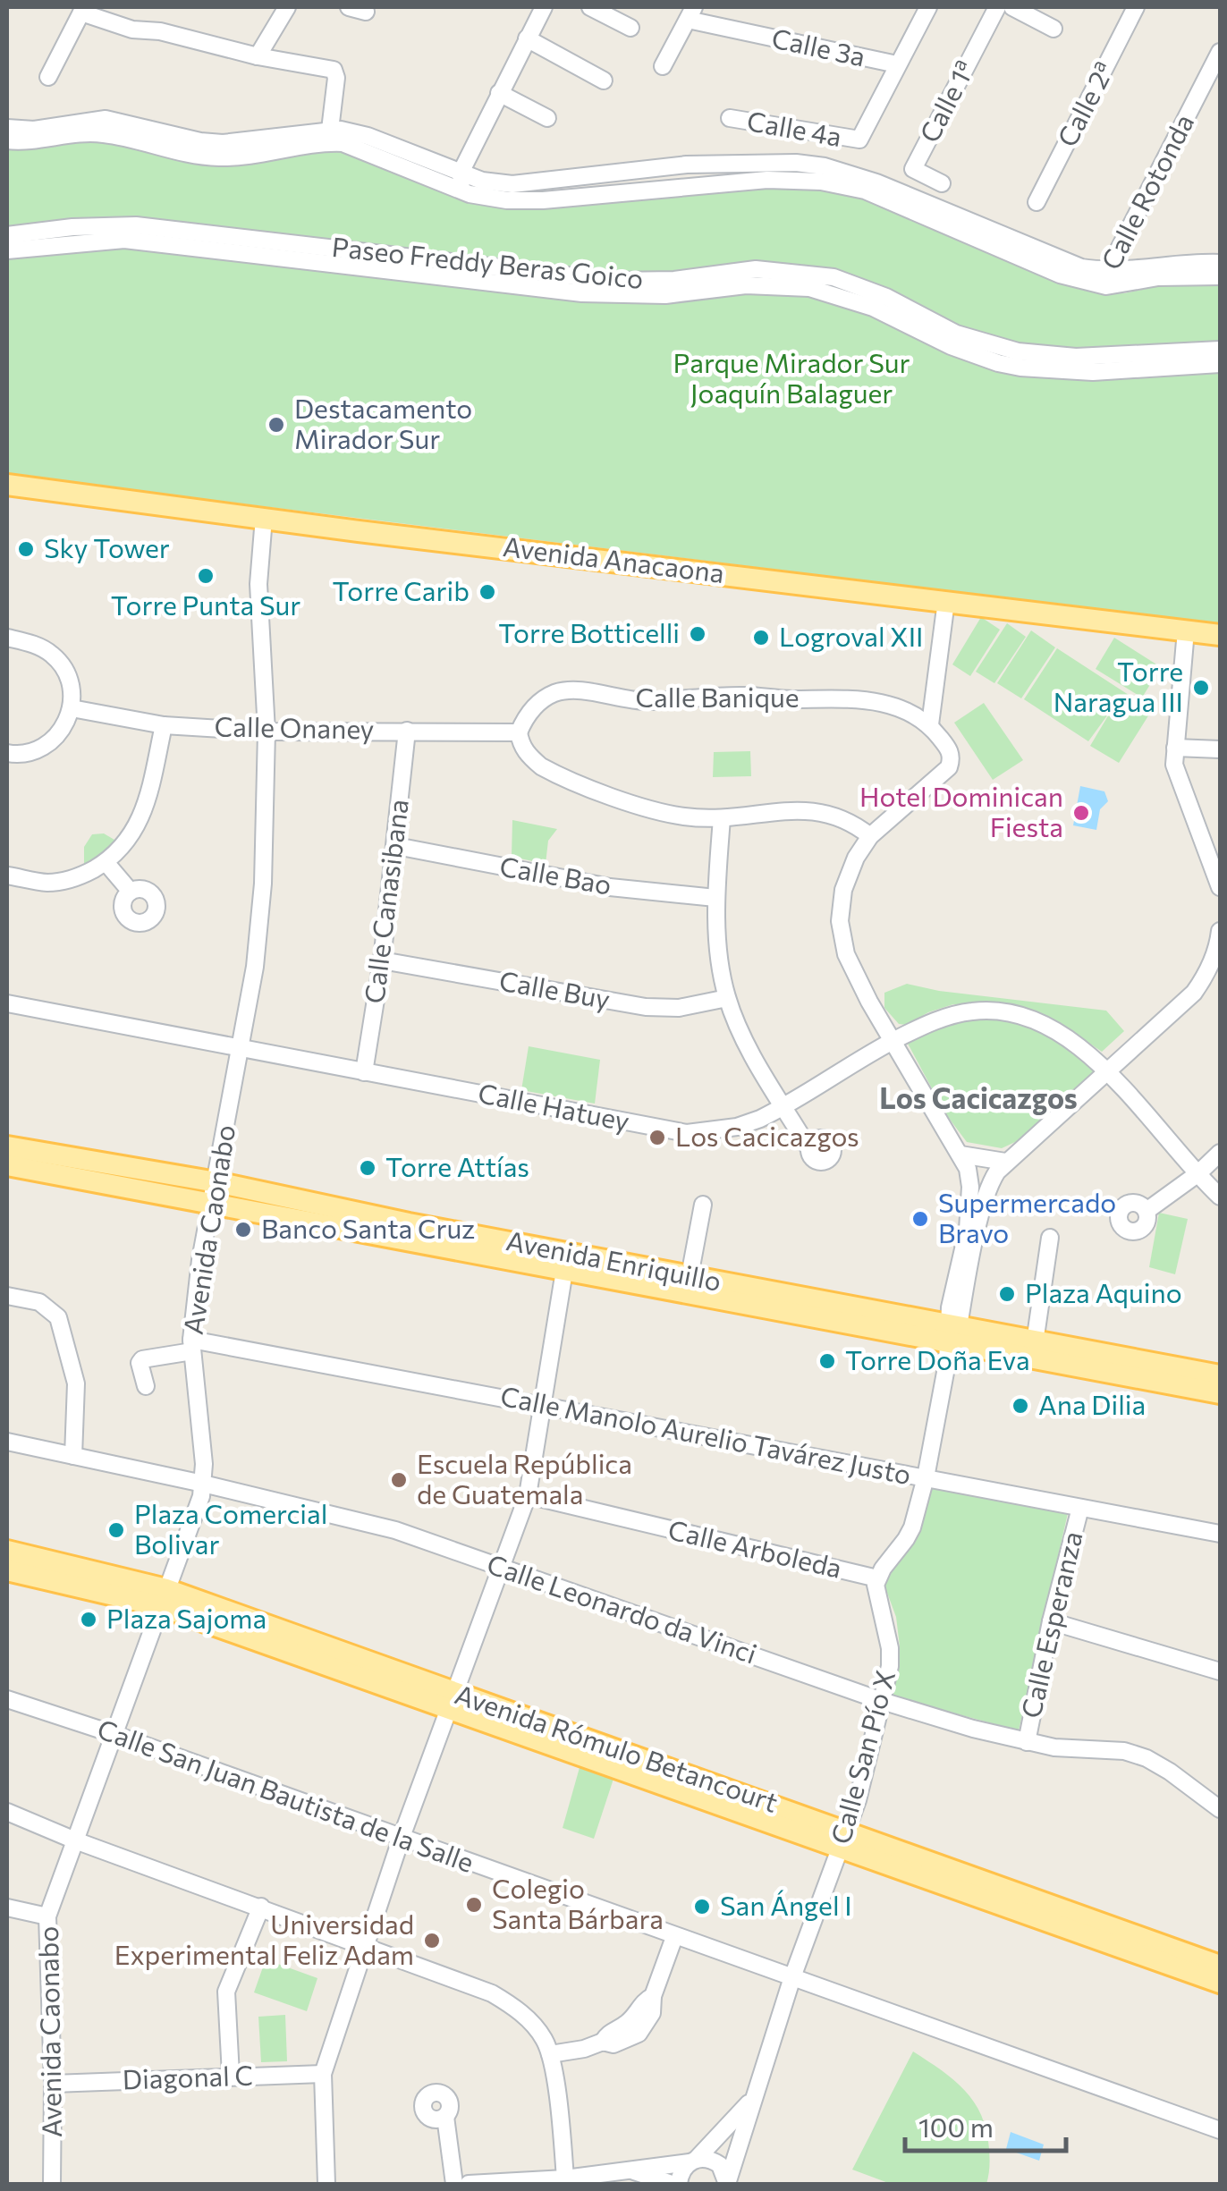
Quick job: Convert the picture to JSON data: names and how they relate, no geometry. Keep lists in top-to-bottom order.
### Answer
{
  "streets": {
    "main road": ["Avenida Anacaona", "Avenida Enriquillo", "Avenida Rómulo Betancourt"],
    "street": [
      "Calle 3a",
      "Calle 1ª",
      "Calle 2ª",
      "Calle 4a",
      "Calle Rotonda",
      "Paseo Freddy Beras Goico",
      "Calle Banique",
      "Calle Onaney",
      "Calle Bao",
      "Calle Canasibana",
      "Calle Buy",
      "Calle Hatuey",
      "Avenida Caonabo",
      "Calle Manolo Aurelio Tavárez Justo",
      "Calle Arboleda",
      "Calle Leonardo da Vinci",
      "Calle Esperanza",
      "Calle San Pío X",
      "Calle San Juan Bautista de la Salle",
      "Diagonal C"
    ]
  },
  "crossings": [
    ["Calle 3a", "Calle 4a"],
    ["Avenida Anacaona", "Avenida Caonabo"],
    ["Calle Banique", "Calle Onaney"],
    ["Calle Onaney", "Calle Canasibana"],
    ["Calle Onaney", "Avenida Caonabo"],
    ["Calle Bao", "Calle Canasibana"],
    ["Calle Canasibana", "Calle Buy"],
    ["Calle Canasibana", "Calle Hatuey"],
    ["Calle Hatuey", "Avenida Caonabo"],
    ["Avenida Caonabo", "Avenida Enriquillo"],
    ["Avenida Caonabo", "Calle Manolo Aurelio Tavárez Justo"],
    ["Avenida Caonabo", "Calle Leonardo da Vinci"],
    ["Avenida Caonabo", "Avenida Rómulo Betancourt"],
    ["Avenida Caonabo", "Calle San Juan Bautista de la Salle"],
    ["Avenida Caonabo", "Diagonal C"],
    ["Calle Manolo Aurelio Tavárez Justo", "Calle Esperanza"],
    ["Calle Arboleda", "Calle San Pío X"],
    ["Calle Leonardo da Vinci", "Calle Esperanza"],
    ["Calle Leonardo da Vinci", "Calle San Pío X"],
    ["Avenida Rómulo Betancourt", "Calle San Pío X"],
    ["Calle San Pío X", "Calle San Juan Bautista de la Salle"]
  ],
  "districts": ["Los Cacicazgos"],
  "parks": ["Parque Mirador Sur Joaquín Balaguer"],
  "places": [
    "Destacamento Mirador Sur",
    "Sky Tower",
    "Torre Punta Sur",
    "Torre Carib",
    "Torre Botticelli",
    "Logroval XII",
    "Torre Naragua III",
    "Hotel Dominican Fiesta",
    "Los Cacicazgos",
    "Torre Attías",
    "Supermercado Bravo",
    "Banco Santa Cruz",
    "Plaza Aquino",
    "Torre Doña Eva",
    "Ana Dilia",
    "Escuela República de Guatemala",
    "Plaza Comercial Bolivar",
    "Plaza Sajoma",
    "Colegio Santa Bárbara",
    "San Ángel I",
    "Universidad Experimental Feliz Adam"
  ],
  "scale_bar": "100 m"
}
